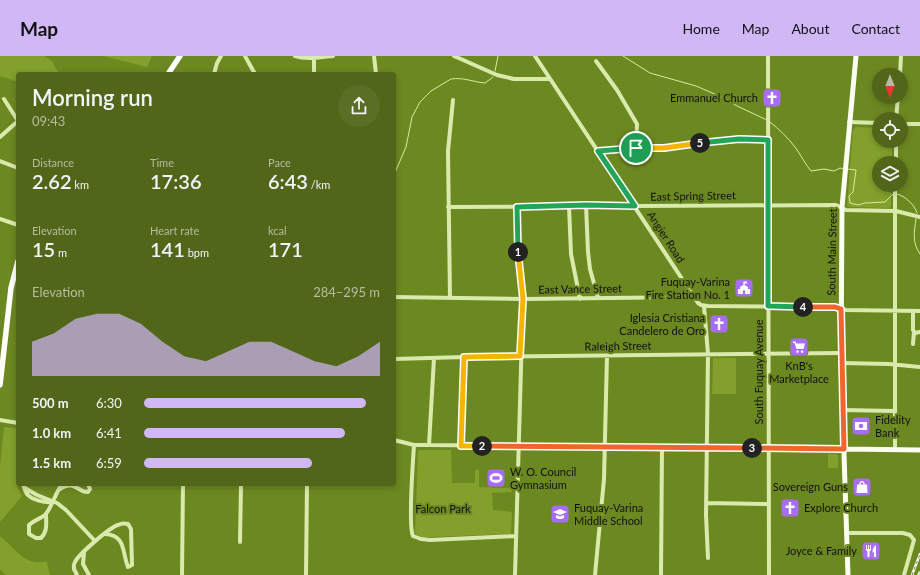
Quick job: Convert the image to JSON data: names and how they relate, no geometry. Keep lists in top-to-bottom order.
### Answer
{
  "streets": {
    "main road": ["South Main Street"],
    "street": [
      "East Spring Street",
      "Angier Road",
      "East Vance Street",
      "Raleigh Street",
      "South Fuquay Avenue"
    ]
  },
  "crossings": [
    ["East Spring Street", "Angier Road"],
    ["East Spring Street", "South Main Street"],
    ["East Spring Street", "South Fuquay Avenue"],
    ["Angier Road", "East Vance Street"],
    ["South Main Street", "Raleigh Street"],
    ["Raleigh Street", "South Fuquay Avenue"]
  ],
  "parks": ["Falcon Park"],
  "places": {
    "church": ["Emmanuel Church", "Iglesia Cristiana Candelero de Oro", "Explore Church"],
    "public building": ["Fuquay-Varina Fire Station No. 1"],
    "supermarket": ["KnB's Marketplace"],
    "bank": ["Fidelity Bank"],
    "sports": ["W. O. Council Gymnasium"],
    "shop": ["Sovereign Guns"],
    "school or university": ["Fuquay-Varina Middle School"],
    "restaurant": ["Joyce & Family"]
  },
  "north": "bottom",
  "page": {
    "header": "Map",
    "nav": [
      "Home",
      "Map",
      "About",
      "Contact"
    ],
    "heading": ["Morning run", "09:43"],
    "pins": [
      "5",
      "1",
      "4",
      "2",
      "3"
    ],
    "stats": [
      ["Distance", "2.62 km"],
      ["Time", "17:36"],
      ["Pace", "6:43 /km"],
      ["Elevation", "15 m"],
      ["Heart rate", "141 bpm"],
      ["kcal", "171"]
    ],
    "chart": ["Elevation", "284–295 m"],
    "list": [
      {
        "name": "500 m",
        "note": "6:30"
      },
      {
        "name": "1.0 km",
        "note": "6:41"
      },
      {
        "name": "1.5 km",
        "note": "6:59"
      }
    ]
  }
}
